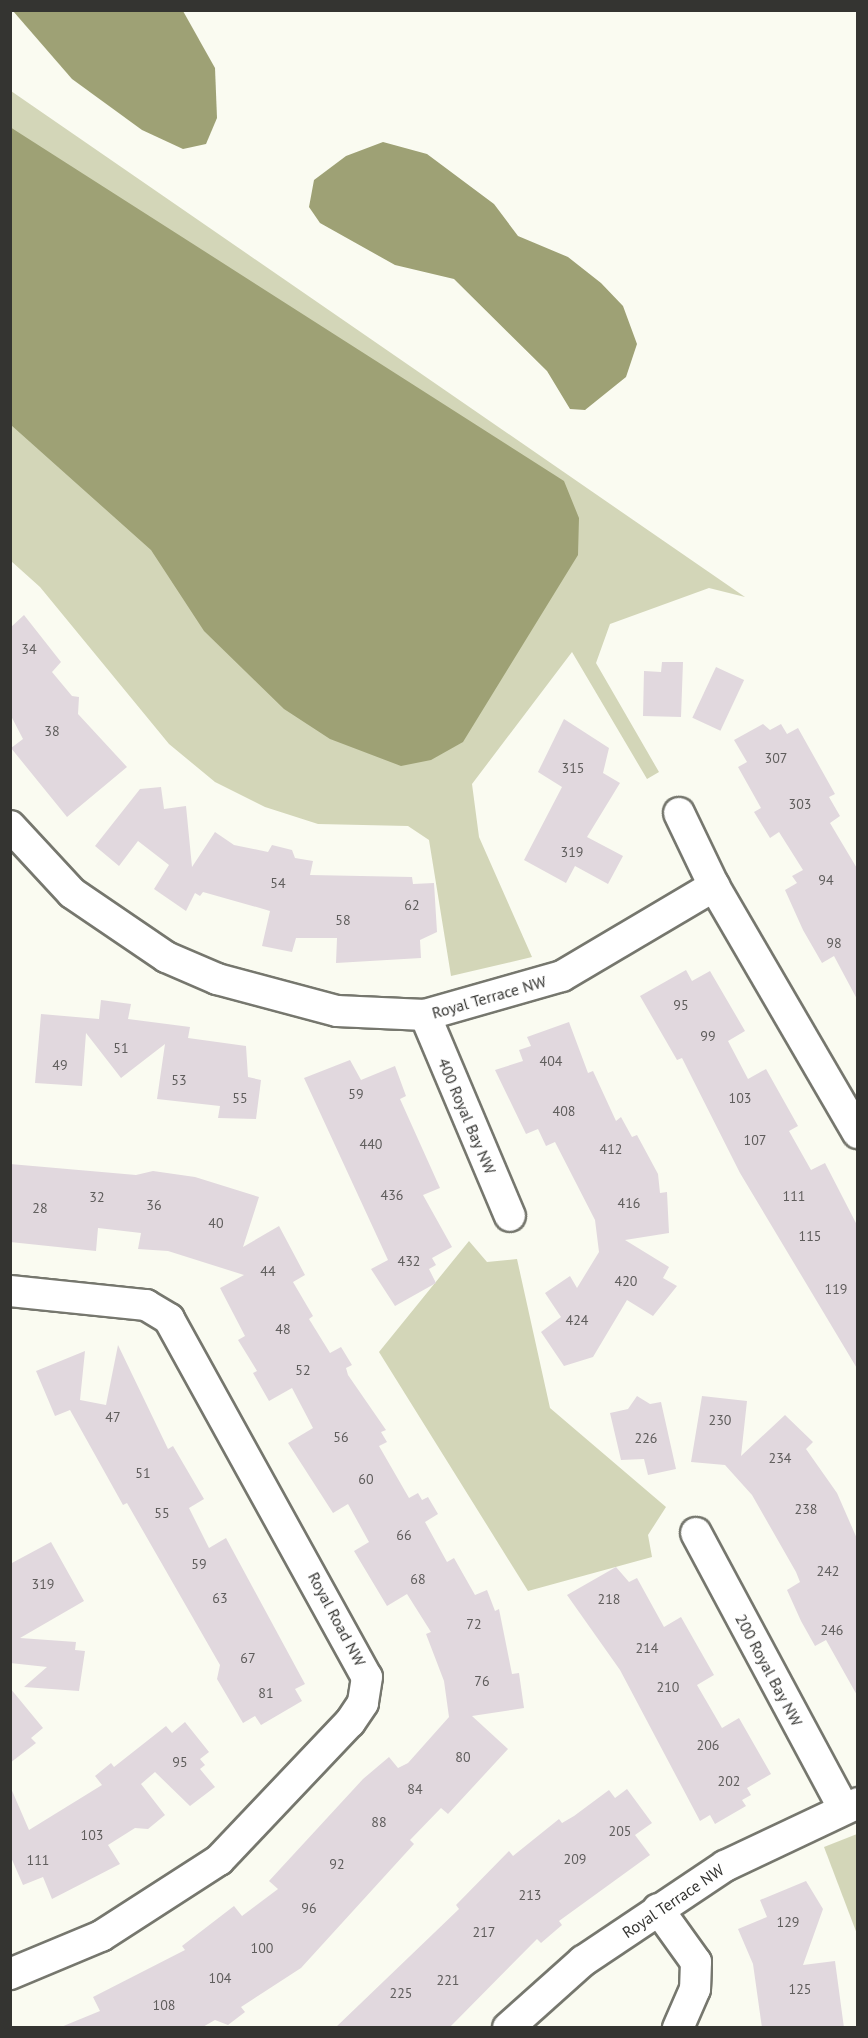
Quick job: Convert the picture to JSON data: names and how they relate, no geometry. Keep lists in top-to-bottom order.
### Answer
{
  "streets": {
    "street": [
      "Royal Terrace NW",
      "400 Royal Bay NW",
      "Royal Road NW",
      "200 Royal Bay NW"
    ]
  },
  "crossings": [
    ["Royal Terrace NW", "400 Royal Bay NW"],
    ["Royal Terrace NW", "200 Royal Bay NW"]
  ],
  "house_numbers": [
    "34",
    "38",
    "307",
    "315",
    "303",
    "319",
    "94",
    "54",
    "62",
    "58",
    "98",
    "95",
    "99",
    "51",
    "404",
    "49",
    "53",
    "59",
    "55",
    "103",
    "408",
    "107",
    "440",
    "412",
    "436",
    "111",
    "32",
    "416",
    "36",
    "28",
    "40",
    "115",
    "432",
    "44",
    "420",
    "119",
    "424",
    "48",
    "52",
    "47",
    "230",
    "56",
    "226",
    "234",
    "51",
    "60",
    "238",
    "55",
    "66",
    "59",
    "242",
    "68",
    "319",
    "63",
    "218",
    "72",
    "246",
    "214",
    "67",
    "76",
    "210",
    "81",
    "206",
    "80",
    "95",
    "202",
    "84",
    "88",
    "205",
    "103",
    "209",
    "111",
    "92",
    "213",
    "96",
    "129",
    "217",
    "100",
    "104",
    "221",
    "125",
    "225",
    "108"
  ]
}
